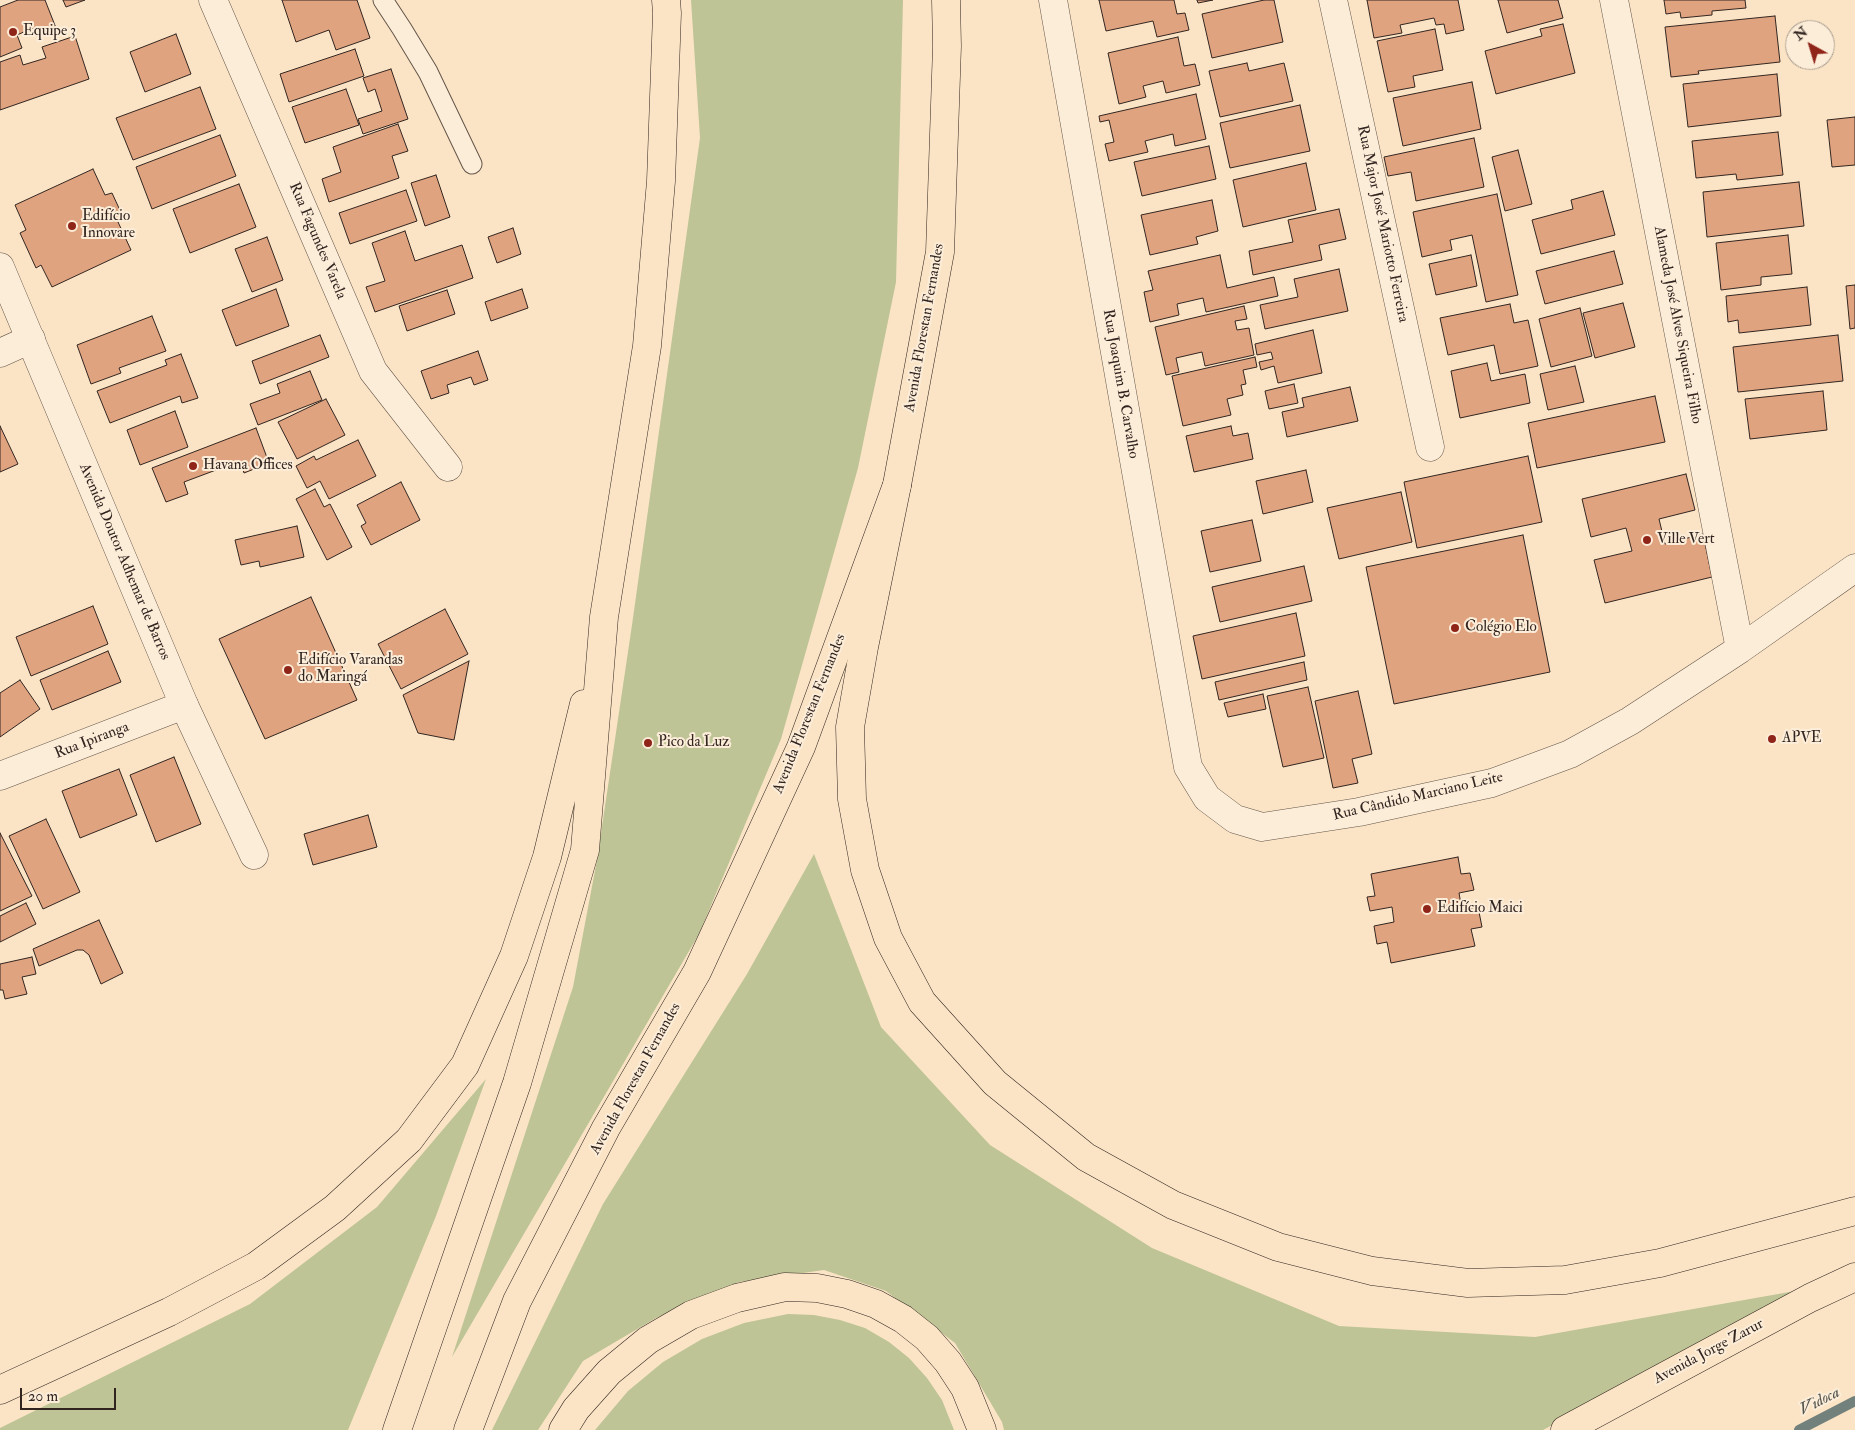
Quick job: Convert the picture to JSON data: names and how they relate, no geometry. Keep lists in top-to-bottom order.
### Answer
{
  "streets": {
    "highway": ["Avenida Florestan Fernandes", "Avenida Jorge Zarur"],
    "street": [
      "Rua Major José Mariotto Ferreira",
      "Rua Fagundes Varela",
      "Alameda José Alves Siqueira Filho",
      "Rua Joaquim B. Carvalho",
      "Avenida Doutor Adhemar de Barros",
      "Rua Ipiranga",
      "Rua Cândido Marciano Leite"
    ]
  },
  "crossings": [
    ["Alameda José Alves Siqueira Filho", "Rua Cândido Marciano Leite"],
    ["Rua Joaquim B. Carvalho", "Rua Cândido Marciano Leite"],
    ["Avenida Doutor Adhemar de Barros", "Rua Ipiranga"]
  ],
  "water": ["Vidoca"],
  "places": [
    "Equipe 3",
    "Edifício Innovare",
    "Havana Offices",
    "Ville Vert",
    "Colégio Elo",
    "Edifício Varandas do Maringá",
    "APVE",
    "Pico da Luz",
    "Edifício Maici"
  ],
  "scale_bar": "20 m",
  "north": "top left"
}
